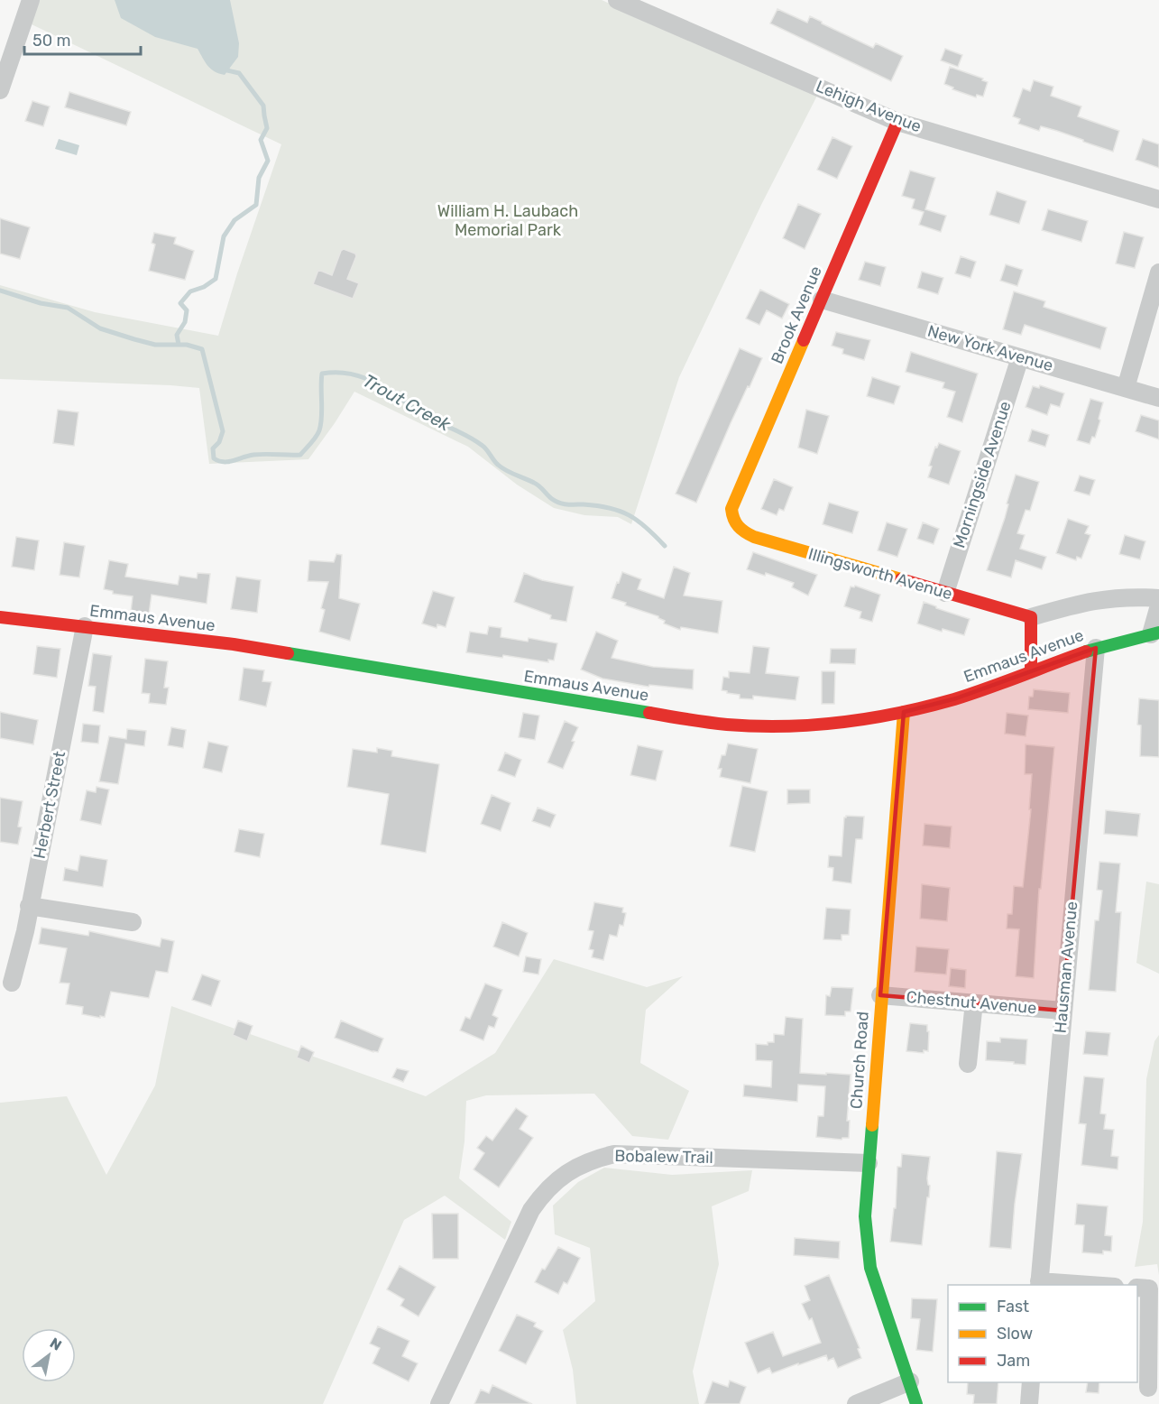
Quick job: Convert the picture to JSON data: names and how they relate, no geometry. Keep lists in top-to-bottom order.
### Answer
{
  "streets": {
    "street": [
      "Lehigh Avenue",
      "Brook Avenue",
      "New York Avenue",
      "Morningside Avenue",
      "Illingsworth Avenue",
      "Emmaus Avenue",
      "Herbert Street",
      "Hausman Avenue",
      "Chestnut Avenue",
      "Church Road",
      "Bobalew Trail"
    ]
  },
  "crossings": [
    ["Lehigh Avenue", "Brook Avenue"],
    ["Brook Avenue", "New York Avenue"],
    ["Brook Avenue", "Illingsworth Avenue"],
    ["New York Avenue", "Morningside Avenue"],
    ["Morningside Avenue", "Illingsworth Avenue"],
    ["Emmaus Avenue", "Herbert Street"],
    ["Emmaus Avenue", "Hausman Avenue"],
    ["Emmaus Avenue", "Church Road"],
    ["Hausman Avenue", "Chestnut Avenue"],
    ["Chestnut Avenue", "Church Road"],
    ["Church Road", "Bobalew Trail"]
  ],
  "water": ["Trout Creek"],
  "parks": ["William H. Laubach Memorial Park"],
  "legend": ["Fast", "Slow", "Jam"],
  "scale_bar": "50 m",
  "north": "top right"
}
